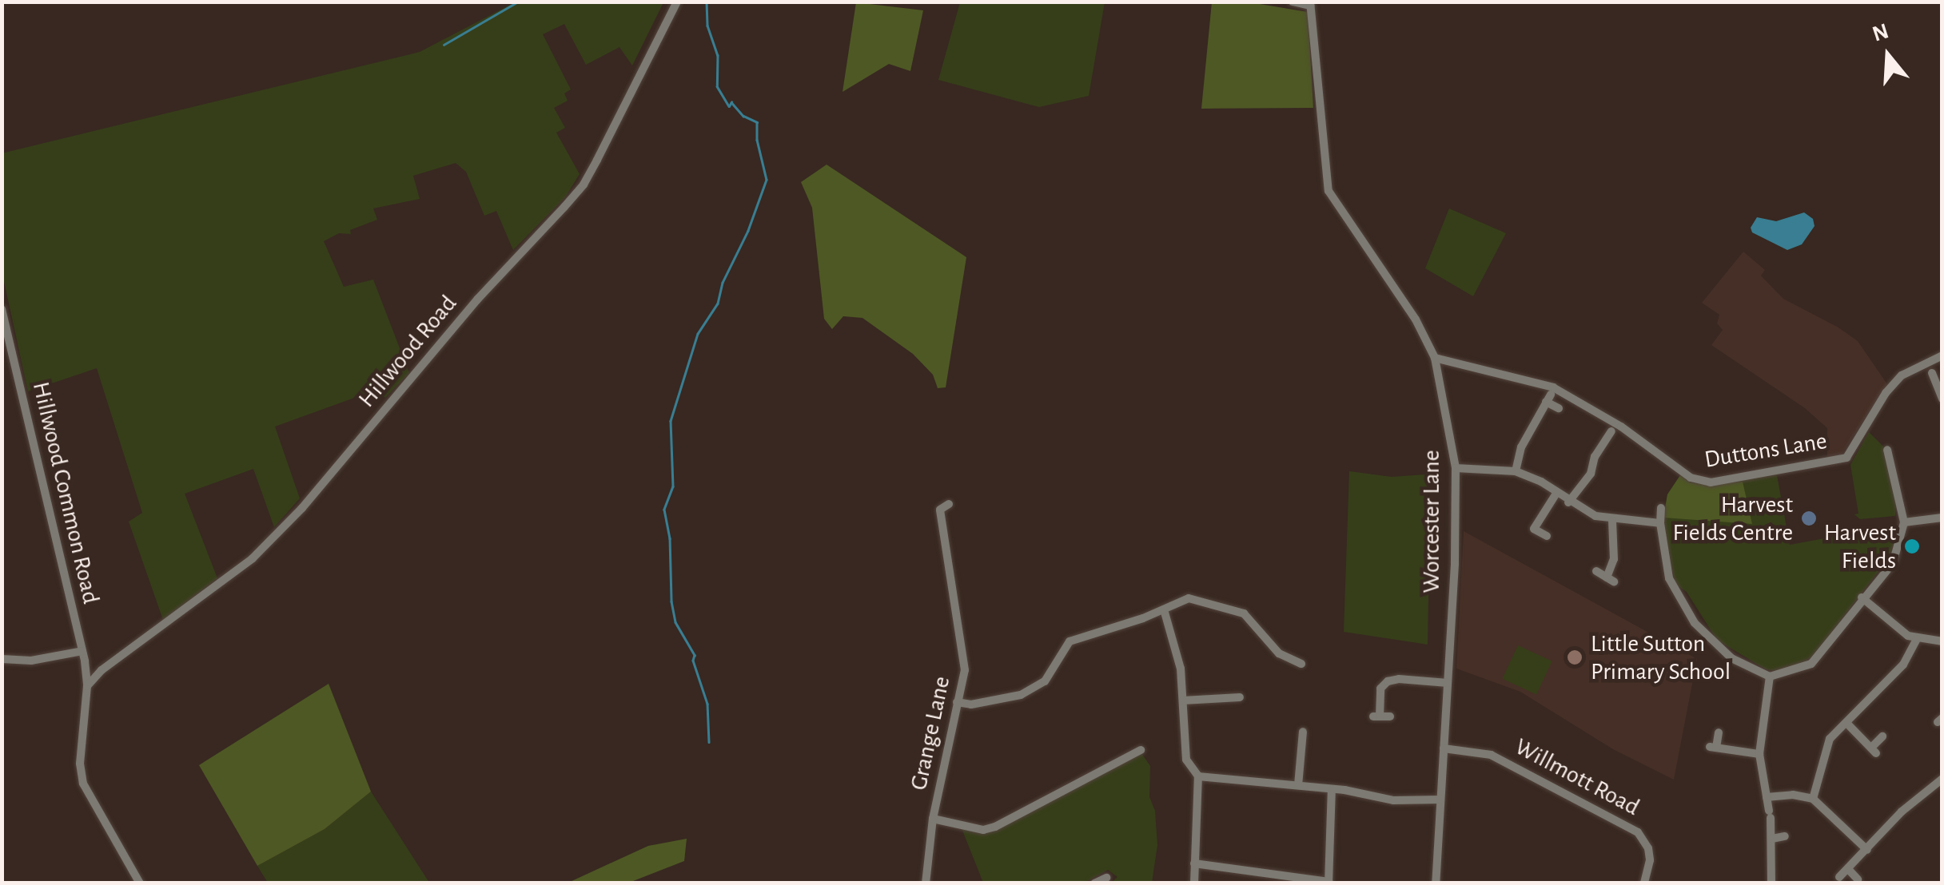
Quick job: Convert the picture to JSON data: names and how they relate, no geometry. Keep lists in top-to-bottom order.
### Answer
{
  "streets": {
    "street": [
      "Hillwood Road",
      "Duttons Lane",
      "Hillwood Common Road",
      "Worcester Lane",
      "Grange Lane",
      "Willmott Road"
    ]
  },
  "crossings": [
    ["Hillwood Road", "Hillwood Common Road"],
    ["Duttons Lane", "Worcester Lane"],
    ["Worcester Lane", "Willmott Road"]
  ],
  "places": ["Harvest Fields Centre", "Harvest Fields", "Little Sutton Primary School"],
  "north": "top"
}
